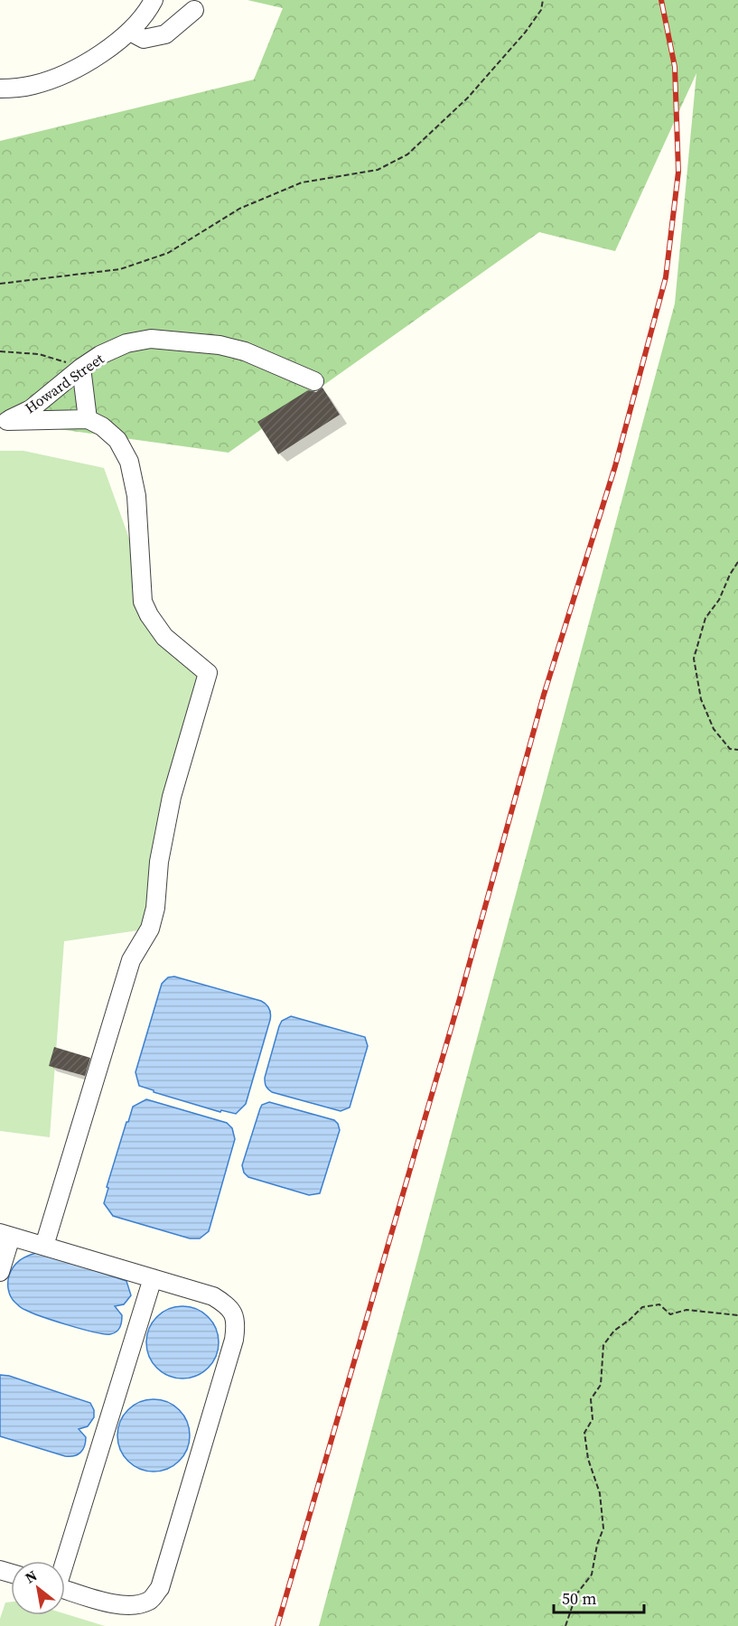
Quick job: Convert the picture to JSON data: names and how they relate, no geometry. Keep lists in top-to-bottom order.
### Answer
{
  "streets": {
    "street": ["Howard Street"]
  },
  "scale_bar": "50 m",
  "north": "top left"
}
